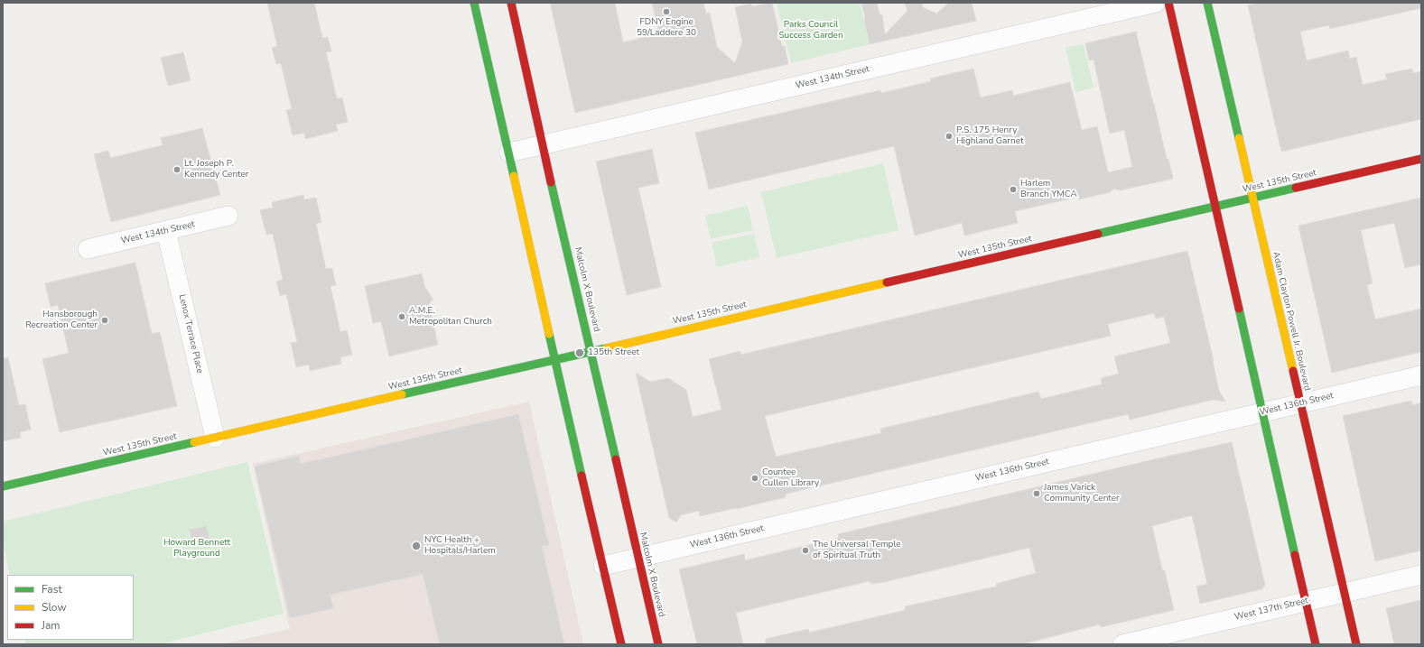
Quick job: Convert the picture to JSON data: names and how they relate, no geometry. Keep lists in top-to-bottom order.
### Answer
{
  "streets": {
    "main road": ["West 135th Street", "Malcolm X Boulevard", "Adam Clayton Powell Jr. Boulevard"],
    "street": [
      "West 134th Street",
      "Lenox Terrace Place",
      "West 136th Street",
      "West 137th Street"
    ]
  },
  "crossings": [
    ["West 134th Street", "Malcolm X Boulevard"],
    ["West 134th Street", "Lenox Terrace Place"],
    ["West 135th Street", "Malcolm X Boulevard"],
    ["West 135th Street", "Adam Clayton Powell Jr. Boulevard"],
    ["West 135th Street", "Lenox Terrace Place"],
    ["Malcolm X Boulevard", "West 136th Street"],
    ["Adam Clayton Powell Jr. Boulevard", "West 136th Street"],
    ["Adam Clayton Powell Jr. Boulevard", "West 137th Street"]
  ],
  "parks": ["Parks Council Success Garden", "Howard Bennett Playground"],
  "places": [
    "FDNY Engine 59/Laddere 30",
    "P.S. 175 Henry Highland Garnet",
    "Lt. Joseph P. Kennedy Center",
    "Harlem Branch YMCA",
    "A.M.E. Metropolitan Church",
    "Hansborough Recreation Center",
    "135th Street",
    "Countee Cullen Library",
    "James Varick Community Center",
    "NYC Health + Hospitals/Harlem",
    "The Universal Temple of Spiritual Truth"
  ],
  "legend": ["Fast", "Slow", "Jam"]
}
